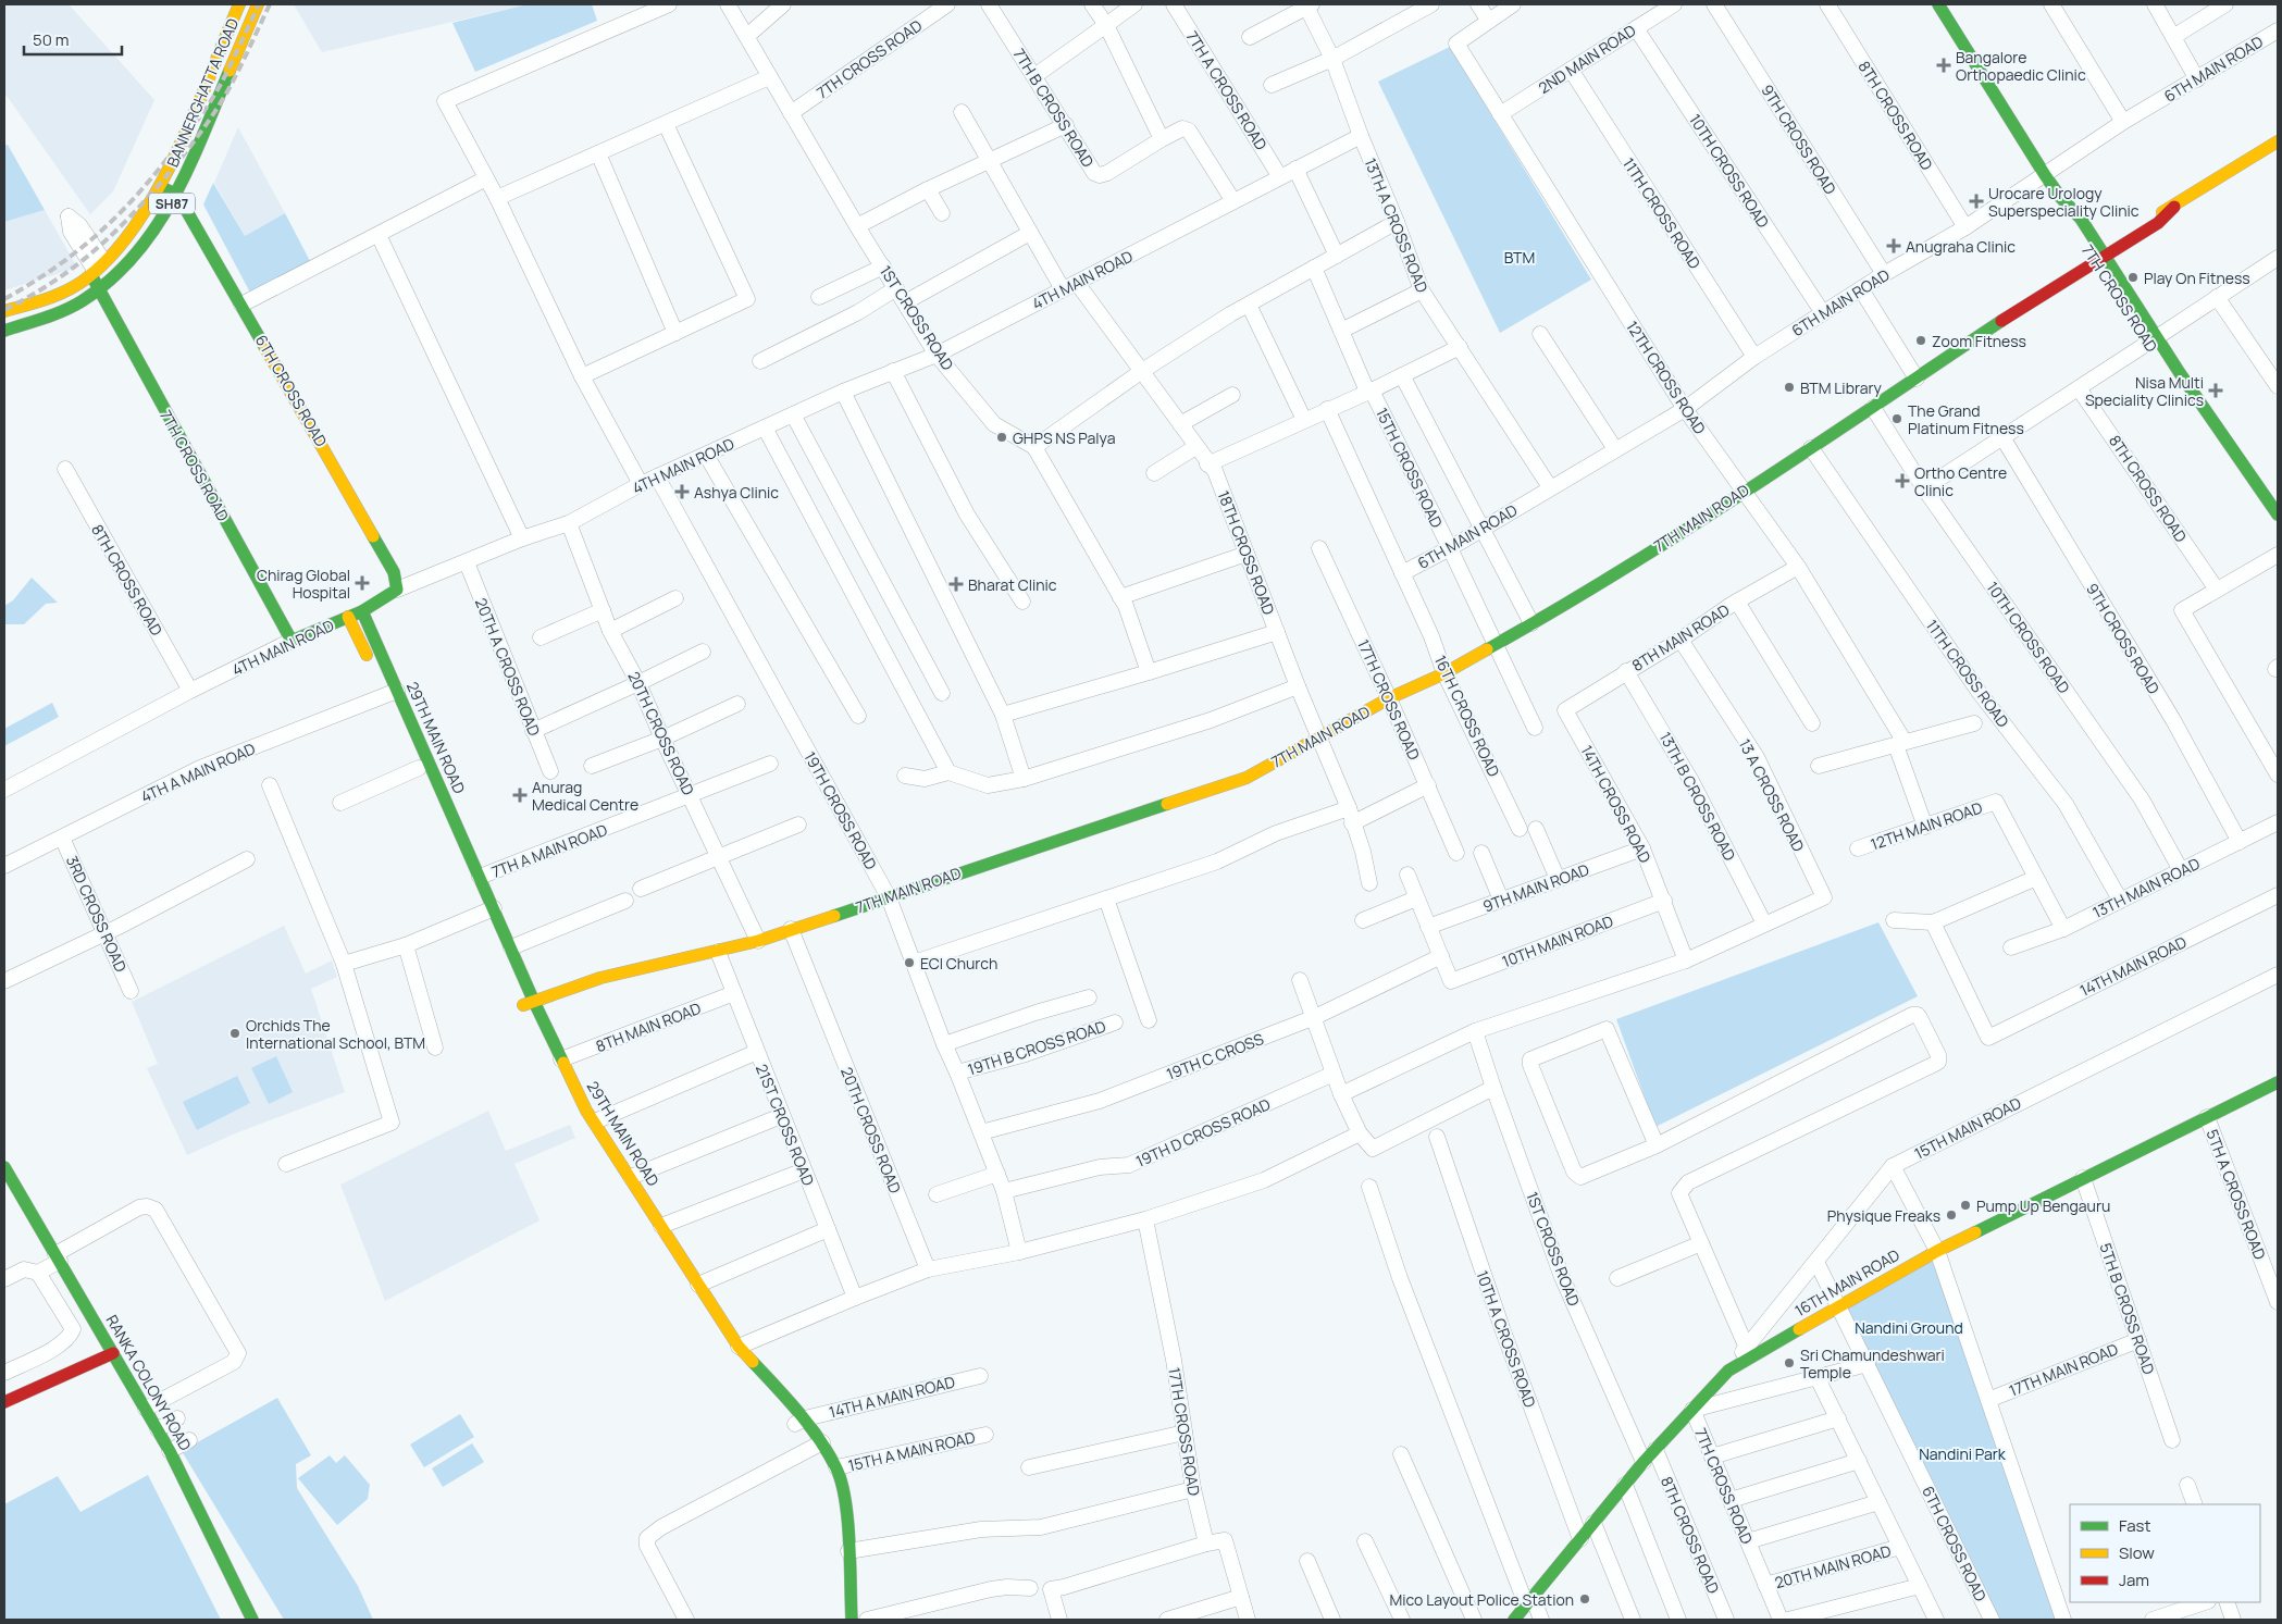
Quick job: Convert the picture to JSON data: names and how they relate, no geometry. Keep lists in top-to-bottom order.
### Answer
{
  "streets": {
    "street": [
      "7TH CROSS ROAD",
      "2ND MAIN ROAD",
      "6TH MAIN ROAD",
      "7TH A CROSS ROAD",
      "BANNERGHATTA ROAD",
      "7TH B CROSS ROAD",
      "8TH CROSS ROAD",
      "9TH CROSS ROAD",
      "10TH CROSS ROAD",
      "SH87",
      "11TH CROSS ROAD",
      "13TH A CROSS ROAD",
      "4TH MAIN ROAD",
      "1ST CROSS ROAD",
      "12TH CROSS ROAD",
      "6TH CROSS ROAD",
      "15TH CROSS ROAD",
      "7TH MAIN ROAD",
      "18TH CROSS ROAD",
      "8TH MAIN ROAD",
      "20TH A CROSS ROAD",
      "17TH CROSS ROAD",
      "16TH CROSS ROAD",
      "20TH CROSS ROAD",
      "29TH MAIN ROAD",
      "4TH A MAIN ROAD",
      "13 A CROSS ROAD",
      "13TH B CROSS ROAD",
      "14TH CROSS ROAD",
      "19TH CROSS ROAD",
      "12TH MAIN ROAD",
      "7TH A MAIN ROAD",
      "9TH MAIN ROAD",
      "13TH MAIN ROAD",
      "3RD CROSS ROAD",
      "10TH MAIN ROAD",
      "14TH MAIN ROAD",
      "19TH B CROSS ROAD",
      "19TH C CROSS",
      "21ST CROSS ROAD",
      "15TH MAIN ROAD",
      "19TH D CROSS ROAD",
      "5TH A CROSS ROAD",
      "16TH MAIN ROAD",
      "5TH B CROSS ROAD",
      "10TH A CROSS ROAD",
      "17TH MAIN ROAD",
      "RANKA COLONY ROAD",
      "14TH A MAIN ROAD",
      "15TH A MAIN ROAD",
      "20TH MAIN ROAD"
    ]
  },
  "crossings": [
    ["7TH CROSS ROAD", "6TH MAIN ROAD"],
    ["7TH CROSS ROAD", "BANNERGHATTA ROAD"],
    ["7TH CROSS ROAD", "4TH MAIN ROAD"],
    ["7TH CROSS ROAD", "1ST CROSS ROAD"],
    ["7TH CROSS ROAD", "6TH CROSS ROAD"],
    ["7TH CROSS ROAD", "7TH MAIN ROAD"],
    ["7TH CROSS ROAD", "16TH MAIN ROAD"],
    ["7TH CROSS ROAD", "20TH MAIN ROAD"],
    ["2ND MAIN ROAD", "10TH CROSS ROAD"],
    ["2ND MAIN ROAD", "11TH CROSS ROAD"],
    ["2ND MAIN ROAD", "12TH CROSS ROAD"],
    ["6TH MAIN ROAD", "8TH CROSS ROAD"],
    ["6TH MAIN ROAD", "9TH CROSS ROAD"],
    ["6TH MAIN ROAD", "10TH CROSS ROAD"],
    ["6TH MAIN ROAD", "11TH CROSS ROAD"],
    ["6TH MAIN ROAD", "13TH A CROSS ROAD"],
    ["6TH MAIN ROAD", "12TH CROSS ROAD"],
    ["6TH MAIN ROAD", "15TH CROSS ROAD"],
    ["6TH MAIN ROAD", "16TH CROSS ROAD"],
    ["7TH A CROSS ROAD", "4TH MAIN ROAD"],
    ["BANNERGHATTA ROAD", "6TH CROSS ROAD"],
    ["8TH CROSS ROAD", "4TH MAIN ROAD"],
    ["8TH CROSS ROAD", "16TH MAIN ROAD"],
    ["9TH CROSS ROAD", "13TH MAIN ROAD"],
    ["10TH CROSS ROAD", "7TH MAIN ROAD"],
    ["10TH CROSS ROAD", "13TH MAIN ROAD"],
    ["11TH CROSS ROAD", "7TH MAIN ROAD"],
    ["11TH CROSS ROAD", "13TH MAIN ROAD"],
    ["13TH A CROSS ROAD", "4TH MAIN ROAD"],
    ["4TH MAIN ROAD", "1ST CROSS ROAD"],
    ["4TH MAIN ROAD", "6TH CROSS ROAD"],
    ["4TH MAIN ROAD", "18TH CROSS ROAD"],
    ["4TH MAIN ROAD", "20TH A CROSS ROAD"],
    ["4TH MAIN ROAD", "20TH CROSS ROAD"],
    ["4TH MAIN ROAD", "29TH MAIN ROAD"],
    ["4TH MAIN ROAD", "19TH CROSS ROAD"],
    ["1ST CROSS ROAD", "16TH MAIN ROAD"],
    ["12TH CROSS ROAD", "7TH MAIN ROAD"],
    ["12TH CROSS ROAD", "8TH MAIN ROAD"],
    ["12TH CROSS ROAD", "12TH MAIN ROAD"],
    ["6TH CROSS ROAD", "15TH MAIN ROAD"],
    ["6TH CROSS ROAD", "16TH MAIN ROAD"],
    ["15TH CROSS ROAD", "7TH MAIN ROAD"],
    ["7TH MAIN ROAD", "18TH CROSS ROAD"],
    ["7TH MAIN ROAD", "17TH CROSS ROAD"],
    ["7TH MAIN ROAD", "16TH CROSS ROAD"],
    ["7TH MAIN ROAD", "20TH CROSS ROAD"],
    ["7TH MAIN ROAD", "29TH MAIN ROAD"],
    ["7TH MAIN ROAD", "19TH CROSS ROAD"],
    ["7TH MAIN ROAD", "21ST CROSS ROAD"],
    ["8TH MAIN ROAD", "29TH MAIN ROAD"],
    ["8TH MAIN ROAD", "13 A CROSS ROAD"],
    ["8TH MAIN ROAD", "13TH B CROSS ROAD"],
    ["8TH MAIN ROAD", "14TH CROSS ROAD"],
    ["8TH MAIN ROAD", "21ST CROSS ROAD"],
    ["20TH CROSS ROAD", "7TH A MAIN ROAD"],
    ["29TH MAIN ROAD", "4TH A MAIN ROAD"],
    ["29TH MAIN ROAD", "7TH A MAIN ROAD"],
    ["29TH MAIN ROAD", "14TH A MAIN ROAD"],
    ["29TH MAIN ROAD", "15TH A MAIN ROAD"],
    ["4TH A MAIN ROAD", "3RD CROSS ROAD"],
    ["13 A CROSS ROAD", "13TH B CROSS ROAD"],
    ["14TH CROSS ROAD", "9TH MAIN ROAD"],
    ["14TH CROSS ROAD", "10TH MAIN ROAD"],
    ["19TH CROSS ROAD", "19TH B CROSS ROAD"],
    ["19TH CROSS ROAD", "19TH C CROSS"],
    ["19TH CROSS ROAD", "19TH D CROSS ROAD"],
    ["10TH MAIN ROAD", "19TH C CROSS"],
    ["15TH MAIN ROAD", "16TH MAIN ROAD"],
    ["5TH A CROSS ROAD", "16TH MAIN ROAD"],
    ["16TH MAIN ROAD", "5TH B CROSS ROAD"],
    ["16TH MAIN ROAD", "10TH A CROSS ROAD"],
    ["5TH B CROSS ROAD", "17TH MAIN ROAD"]
  ],
  "parks": ["BTM", "Nandini Ground", "Nandini Park"],
  "places": {
    "health": [
      "Bangalore Orthopaedic Clinic",
      "Urocare Urology Superspeciality Clinic",
      "Anugraha Clinic",
      "Nisa Multi Speciality Clinics",
      "Ortho Centre Clinic",
      "Ashya Clinic",
      "Chirag Global Hospital",
      "Bharat Clinic",
      "Anurag Medical Centre"
    ],
    "other": [
      "Play On Fitness",
      "Zoom Fitness",
      "BTM Library",
      "The Grand Platinum Fitness",
      "GHPS NS Palya",
      "ECI Church",
      "Orchids The International School, BTM",
      "Pump Up Bengauru",
      "Physique Freaks",
      "Sri Chamundeshwari Temple",
      "Mico Layout Police Station"
    ]
  },
  "legend": ["Fast", "Slow", "Jam"],
  "scale_bar": "50 m"
}
